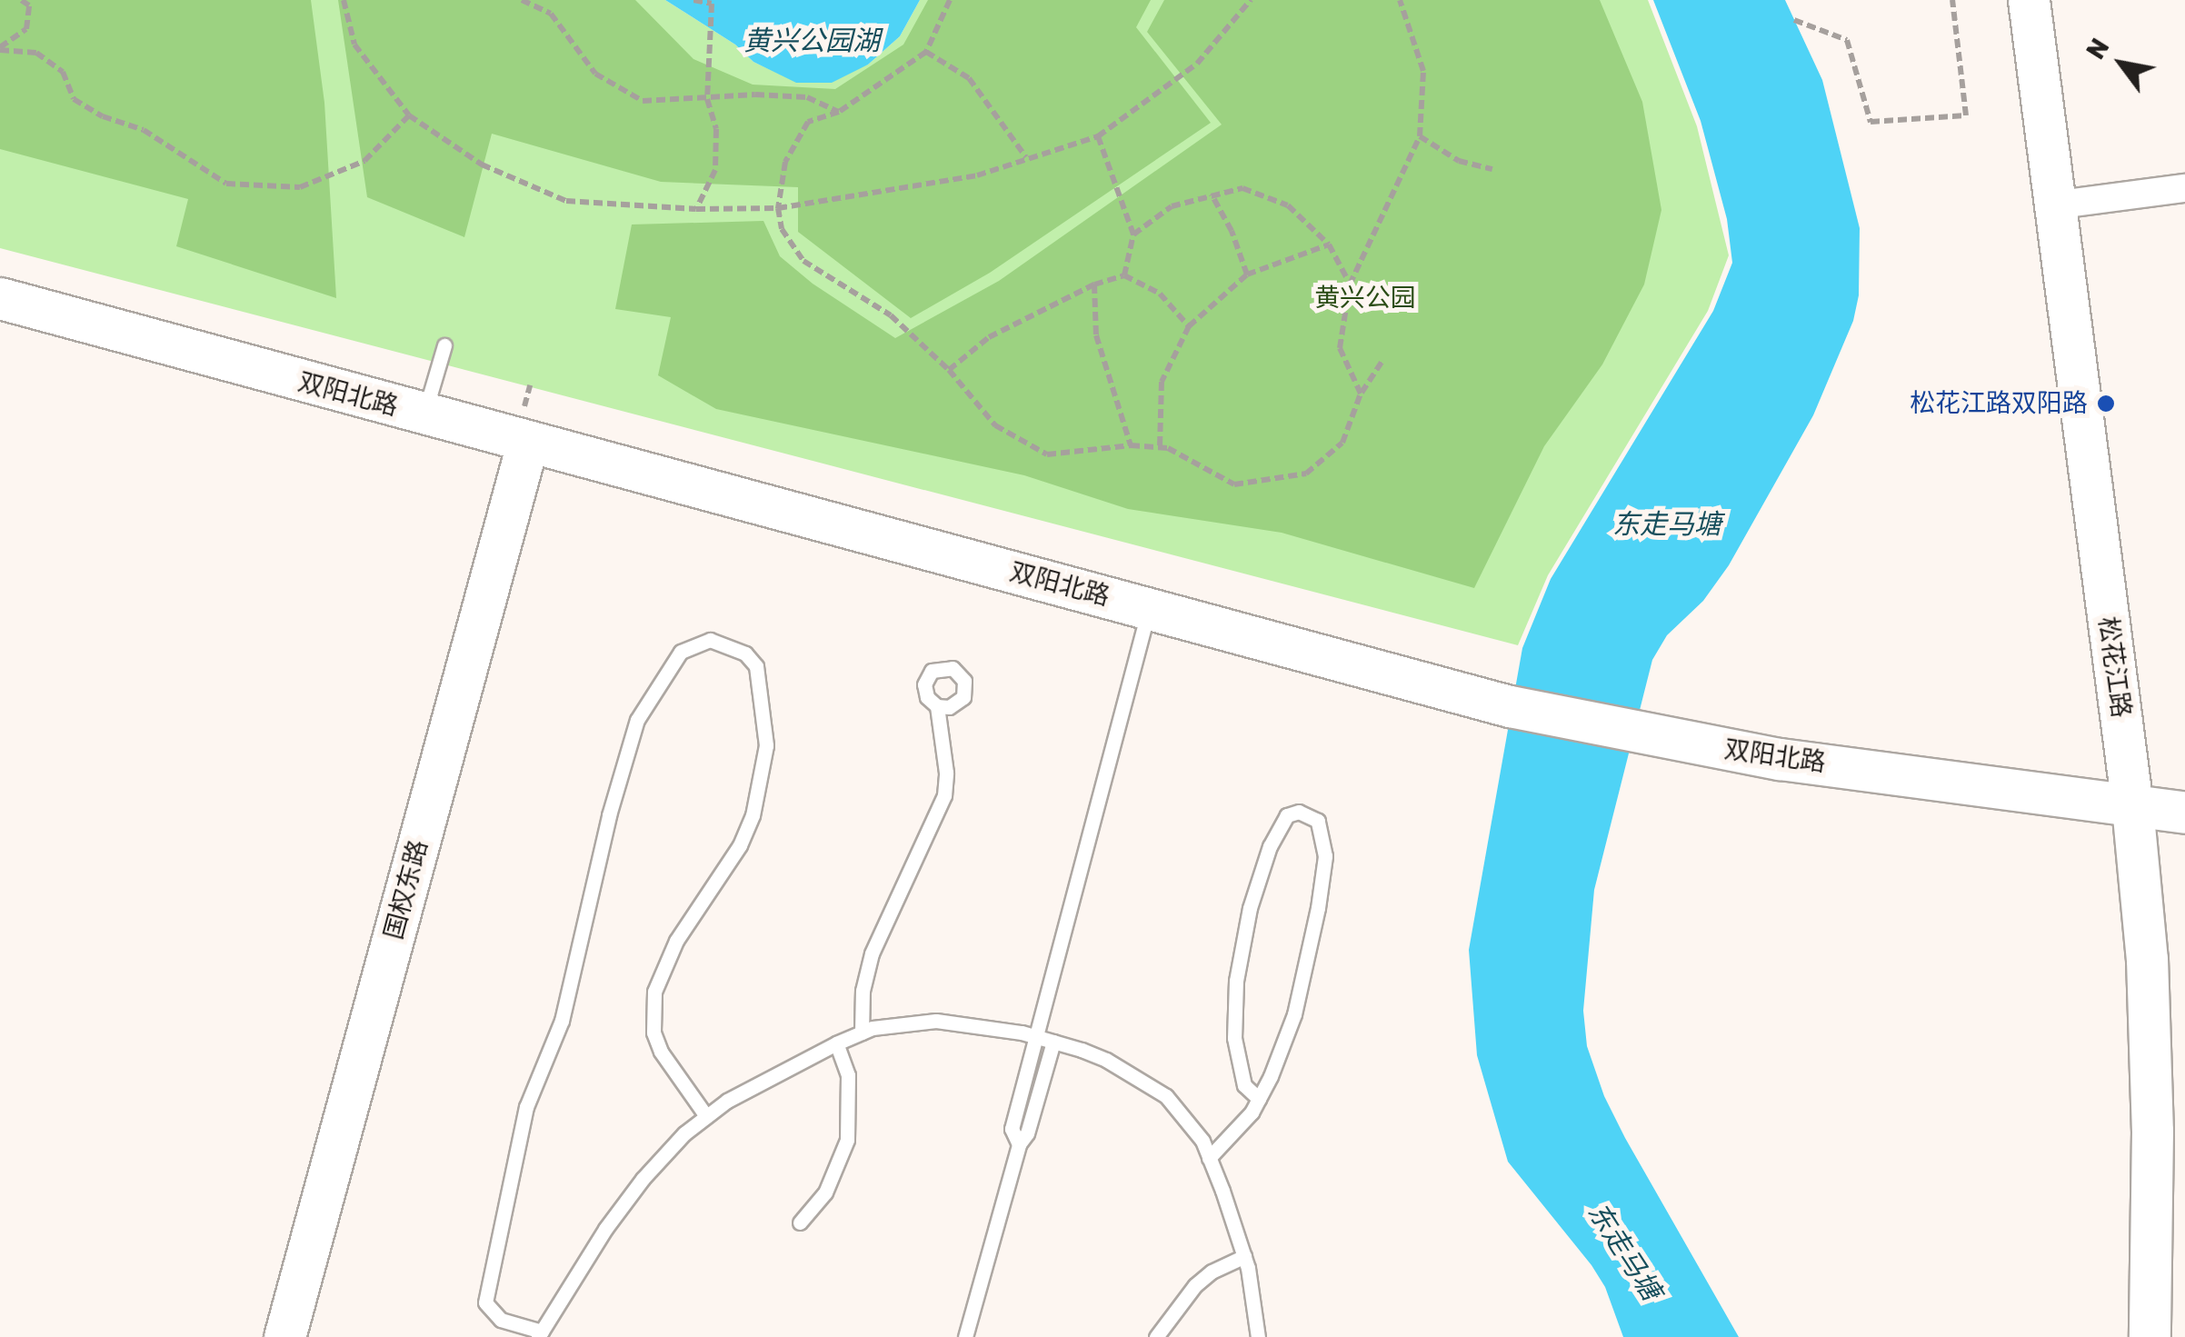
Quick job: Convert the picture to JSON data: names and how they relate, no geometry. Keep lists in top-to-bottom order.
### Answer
{
  "streets": {
    "street": ["双阳北路", "松花江路", "国权东路"]
  },
  "crossings": [
    ["双阳北路", "松花江路"],
    ["双阳北路", "国权东路"]
  ],
  "water": ["黄兴公园湖", "东走马塘"],
  "parks": ["黄兴公园"],
  "places": ["松花江路双阳路"],
  "north": "top left"
}
